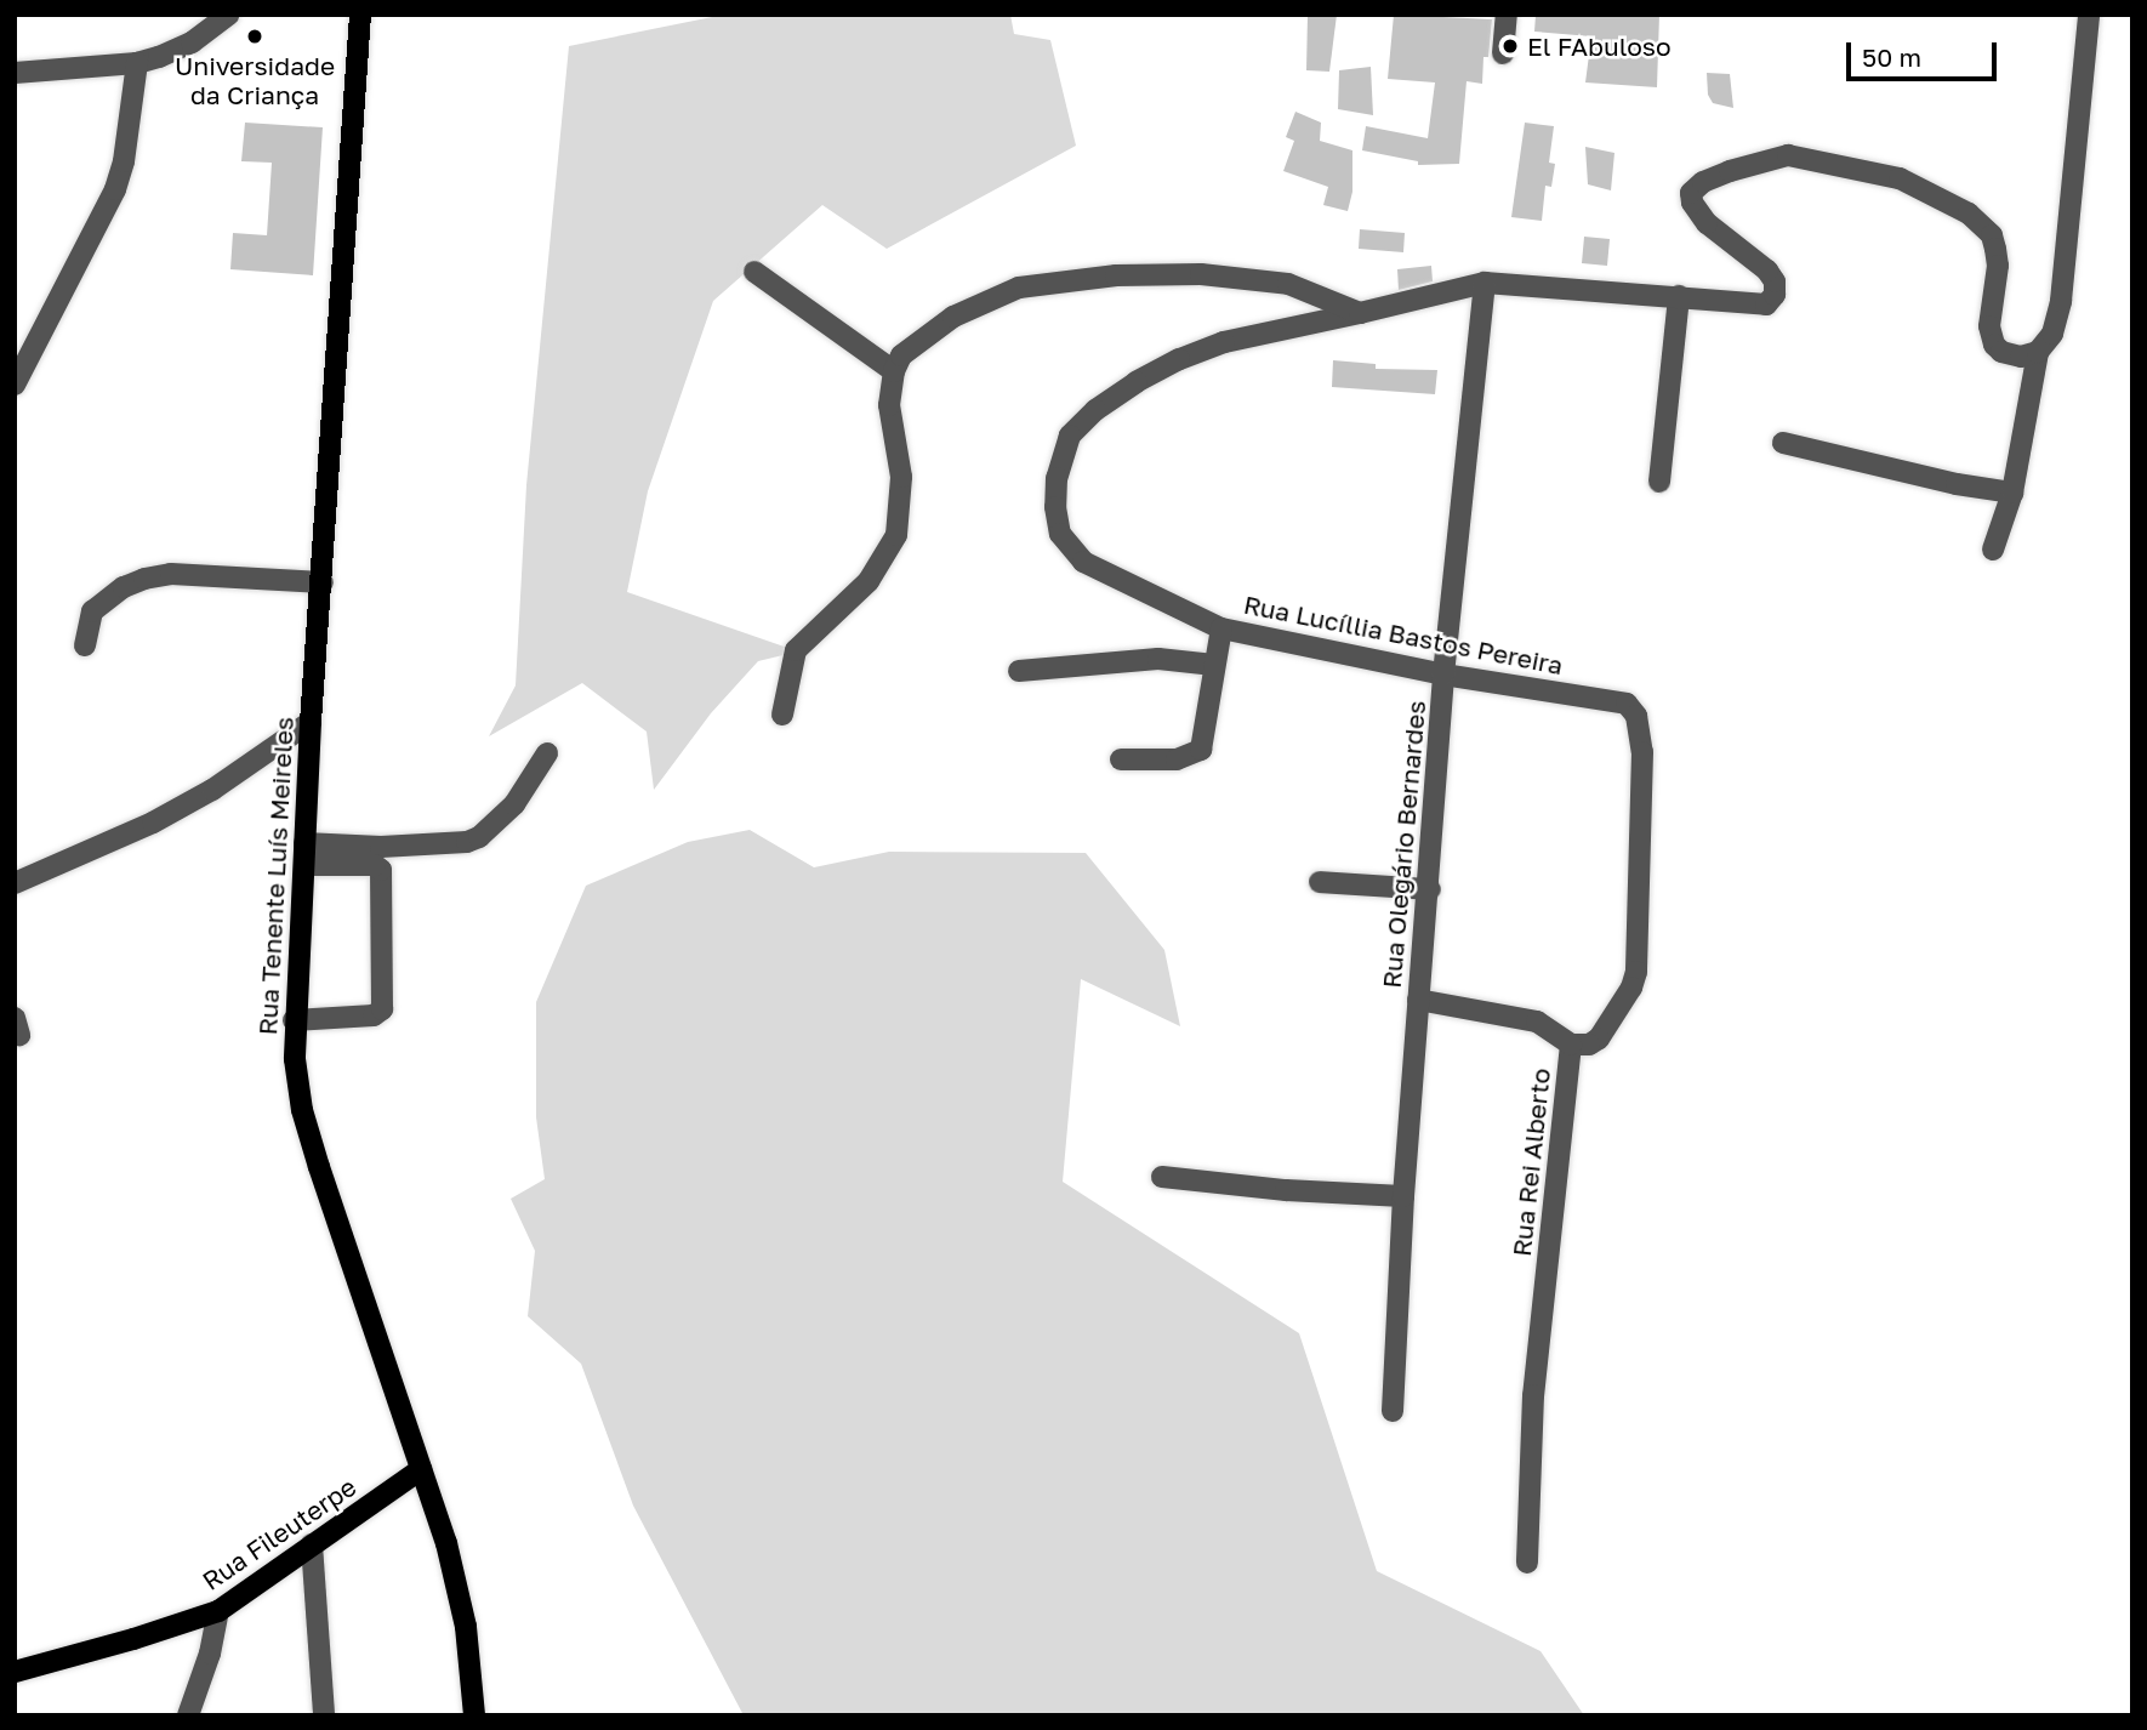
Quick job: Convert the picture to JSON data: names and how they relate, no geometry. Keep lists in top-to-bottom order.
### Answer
{
  "streets": {
    "main road": ["Rua Tenente Luís Meireles", "Rua Fileuterpe"],
    "street": ["Rua Lucíllia Bastos Pereira", "Rua Olegário Bernardes", "Rua Rei Alberto"]
  },
  "crossings": [
    ["Rua Lucíllia Bastos Pereira", "Rua Olegário Bernardes"],
    ["Rua Lucíllia Bastos Pereira", "Rua Rei Alberto"],
    ["Rua Tenente Luís Meireles", "Rua Fileuterpe"]
  ],
  "places": ["Universidade da Criança", "El FAbuloso"],
  "scale_bar": "50 m"
}
